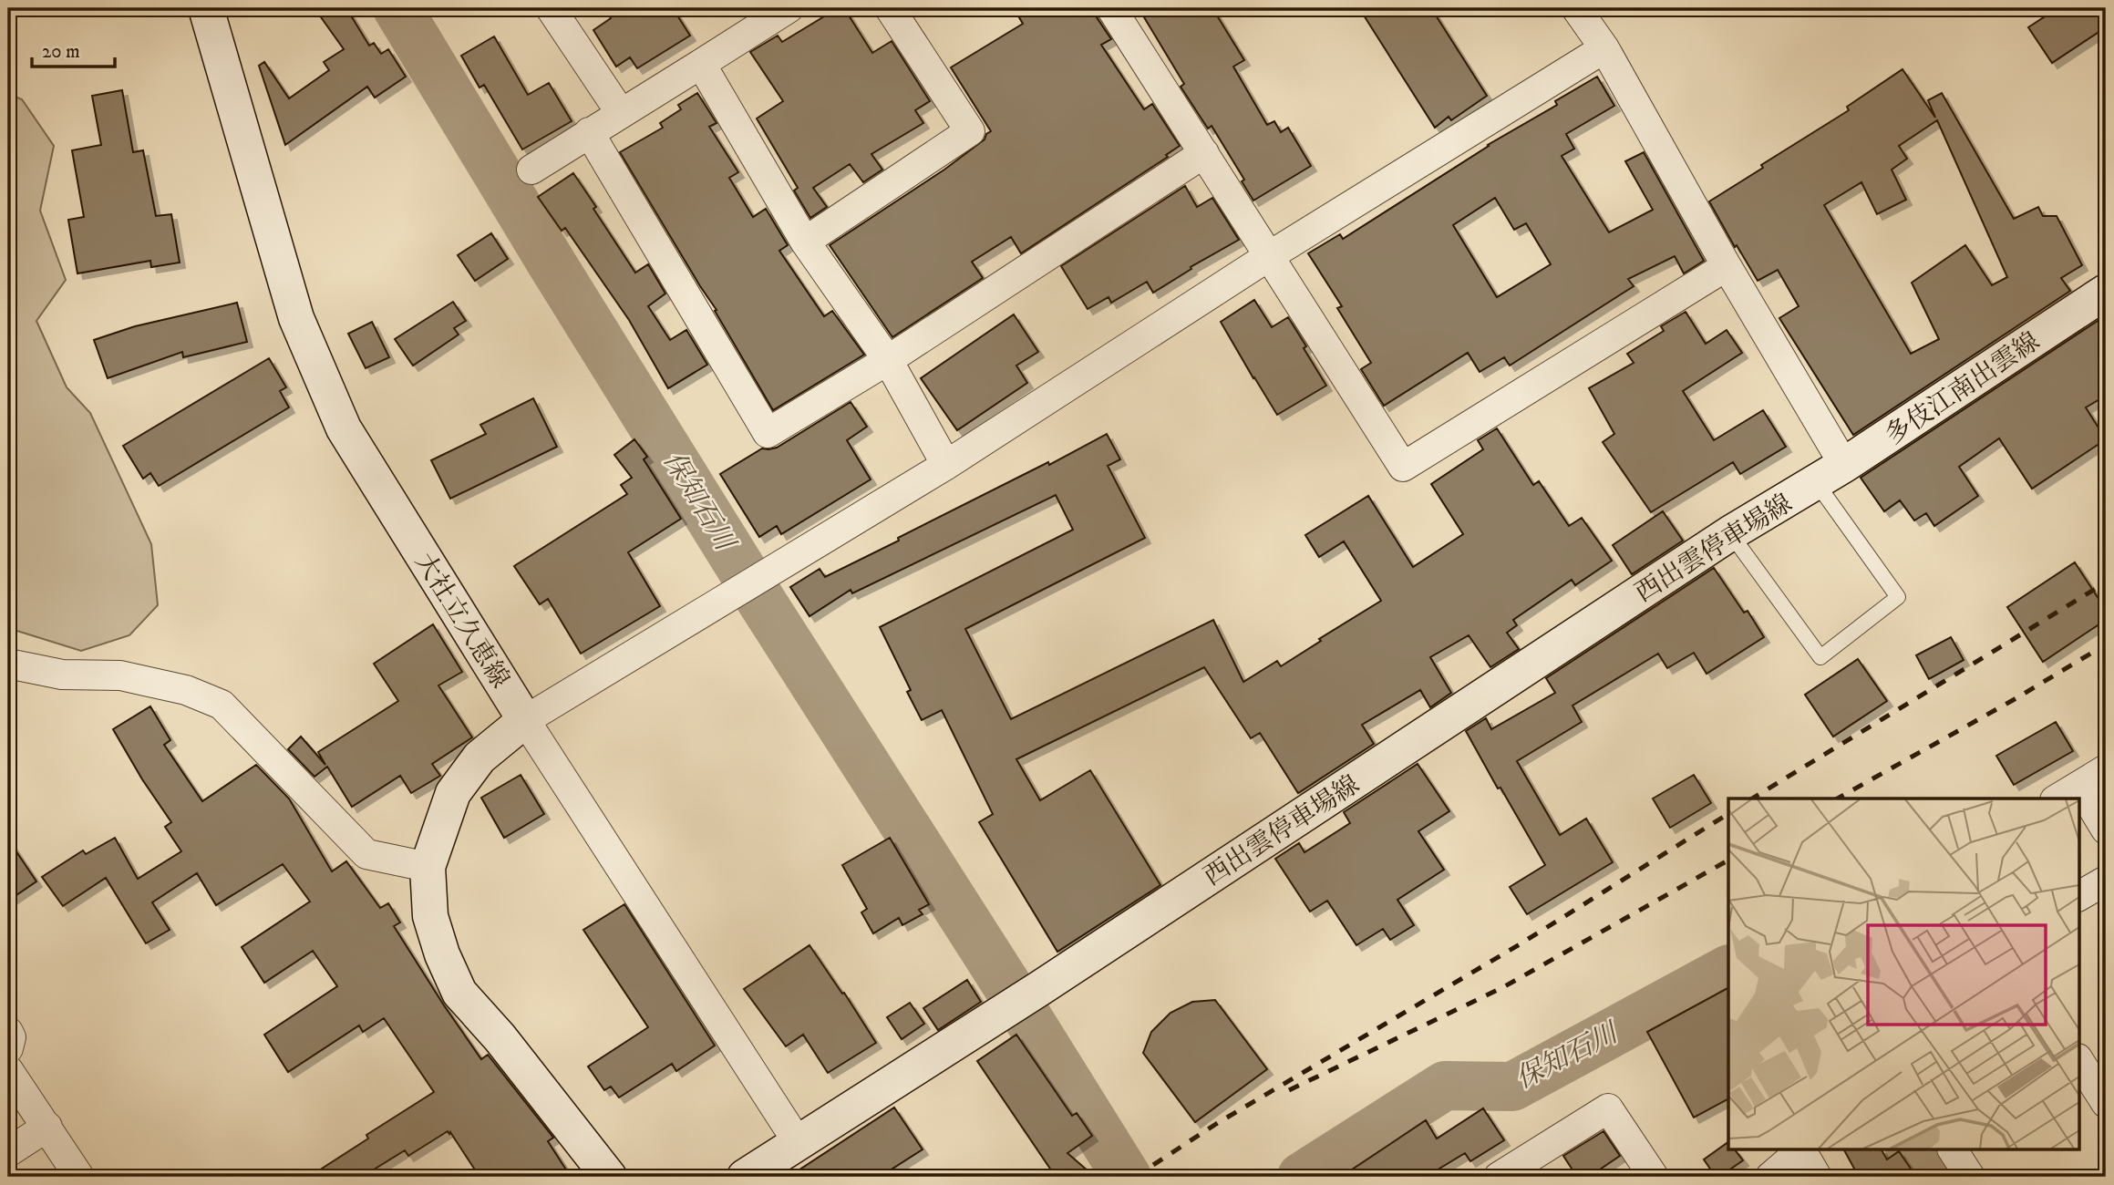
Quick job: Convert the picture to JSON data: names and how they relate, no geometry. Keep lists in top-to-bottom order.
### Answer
{
  "streets": {
    "main road": ["多伎江南出雲線", "西出雲停車場線", "大社立久恵線"]
  },
  "crossings": [
    ["多伎江南出雲線", "西出雲停車場線"]
  ],
  "water": ["保知石川"],
  "scale_bar": "20 m"
}
